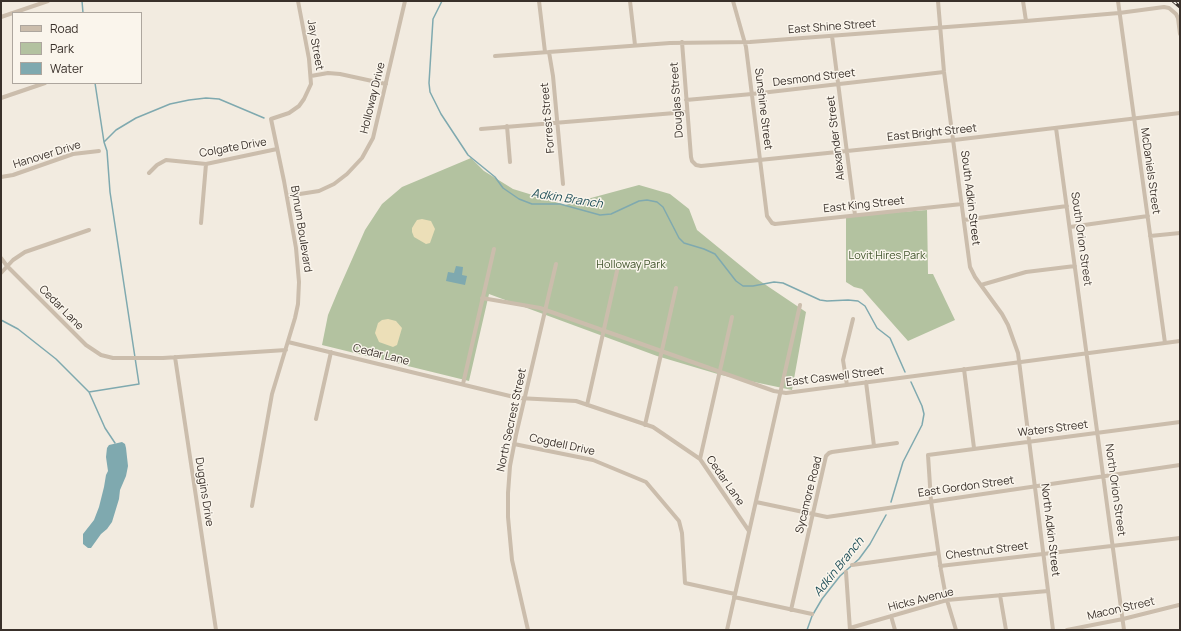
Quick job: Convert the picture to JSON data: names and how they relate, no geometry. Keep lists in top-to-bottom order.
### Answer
{
  "streets": {
    "street": [
      "East Shine Street",
      "Jay Street",
      "Desmond Street",
      "Holloway Drive",
      "Douglas Street",
      "Sunshine Street",
      "Forrest Street",
      "East Bright Street",
      "Alexander Street",
      "Colgate Drive",
      "Hanover Drive",
      "McDaniels Street",
      "South Adkin Street",
      "East King Street",
      "Bynum Boulevard",
      "South Orion Street",
      "Cedar Lane",
      "East Caswell Street",
      "North Secrest Street",
      "Waters Street",
      "Cogdell Drive",
      "East Gordon Street",
      "North Orion Street",
      "Duggins Drive",
      "Sycamore Road",
      "North Adkin Street",
      "Chestnut Street",
      "Hicks Avenue",
      "Macon Street"
    ]
  },
  "crossings": [
    ["East Shine Street", "Douglas Street"],
    ["East Shine Street", "Sunshine Street"],
    ["East Shine Street", "Forrest Street"],
    ["East Shine Street", "Alexander Street"],
    ["East Shine Street", "McDaniels Street"],
    ["East Shine Street", "South Adkin Street"],
    ["Jay Street", "Bynum Boulevard"],
    ["Desmond Street", "Douglas Street"],
    ["Desmond Street", "Sunshine Street"],
    ["Desmond Street", "Alexander Street"],
    ["Desmond Street", "South Adkin Street"],
    ["Holloway Drive", "Bynum Boulevard"],
    ["Douglas Street", "East Bright Street"],
    ["Sunshine Street", "East Bright Street"],
    ["Sunshine Street", "East King Street"],
    ["East Bright Street", "Alexander Street"],
    ["East Bright Street", "McDaniels Street"],
    ["East Bright Street", "South Adkin Street"],
    ["East Bright Street", "South Orion Street"],
    ["Alexander Street", "East King Street"],
    ["Colgate Drive", "Bynum Boulevard"],
    ["McDaniels Street", "East Caswell Street"],
    ["South Adkin Street", "East King Street"],
    ["South Adkin Street", "East Caswell Street"],
    ["South Adkin Street", "North Adkin Street"],
    ["Bynum Boulevard", "Cedar Lane"],
    ["South Orion Street", "East Caswell Street"],
    ["South Orion Street", "North Orion Street"],
    ["Cedar Lane", "North Secrest Street"],
    ["Cedar Lane", "Duggins Drive"],
    ["East Caswell Street", "North Secrest Street"],
    ["East Caswell Street", "North Orion Street"],
    ["East Caswell Street", "North Adkin Street"],
    ["North Secrest Street", "Cogdell Drive"],
    ["Waters Street", "East Gordon Street"],
    ["Waters Street", "North Orion Street"],
    ["Waters Street", "North Adkin Street"],
    ["East Gordon Street", "North Orion Street"],
    ["East Gordon Street", "Sycamore Road"],
    ["East Gordon Street", "North Adkin Street"],
    ["North Orion Street", "Chestnut Street"],
    ["North Orion Street", "Macon Street"],
    ["North Adkin Street", "Chestnut Street"],
    ["North Adkin Street", "Hicks Avenue"]
  ],
  "water": ["Adkin Branch"],
  "parks": ["Lovit Hires Park", "Holloway Park"],
  "legend": ["Road", "Park", "Water"]
}
